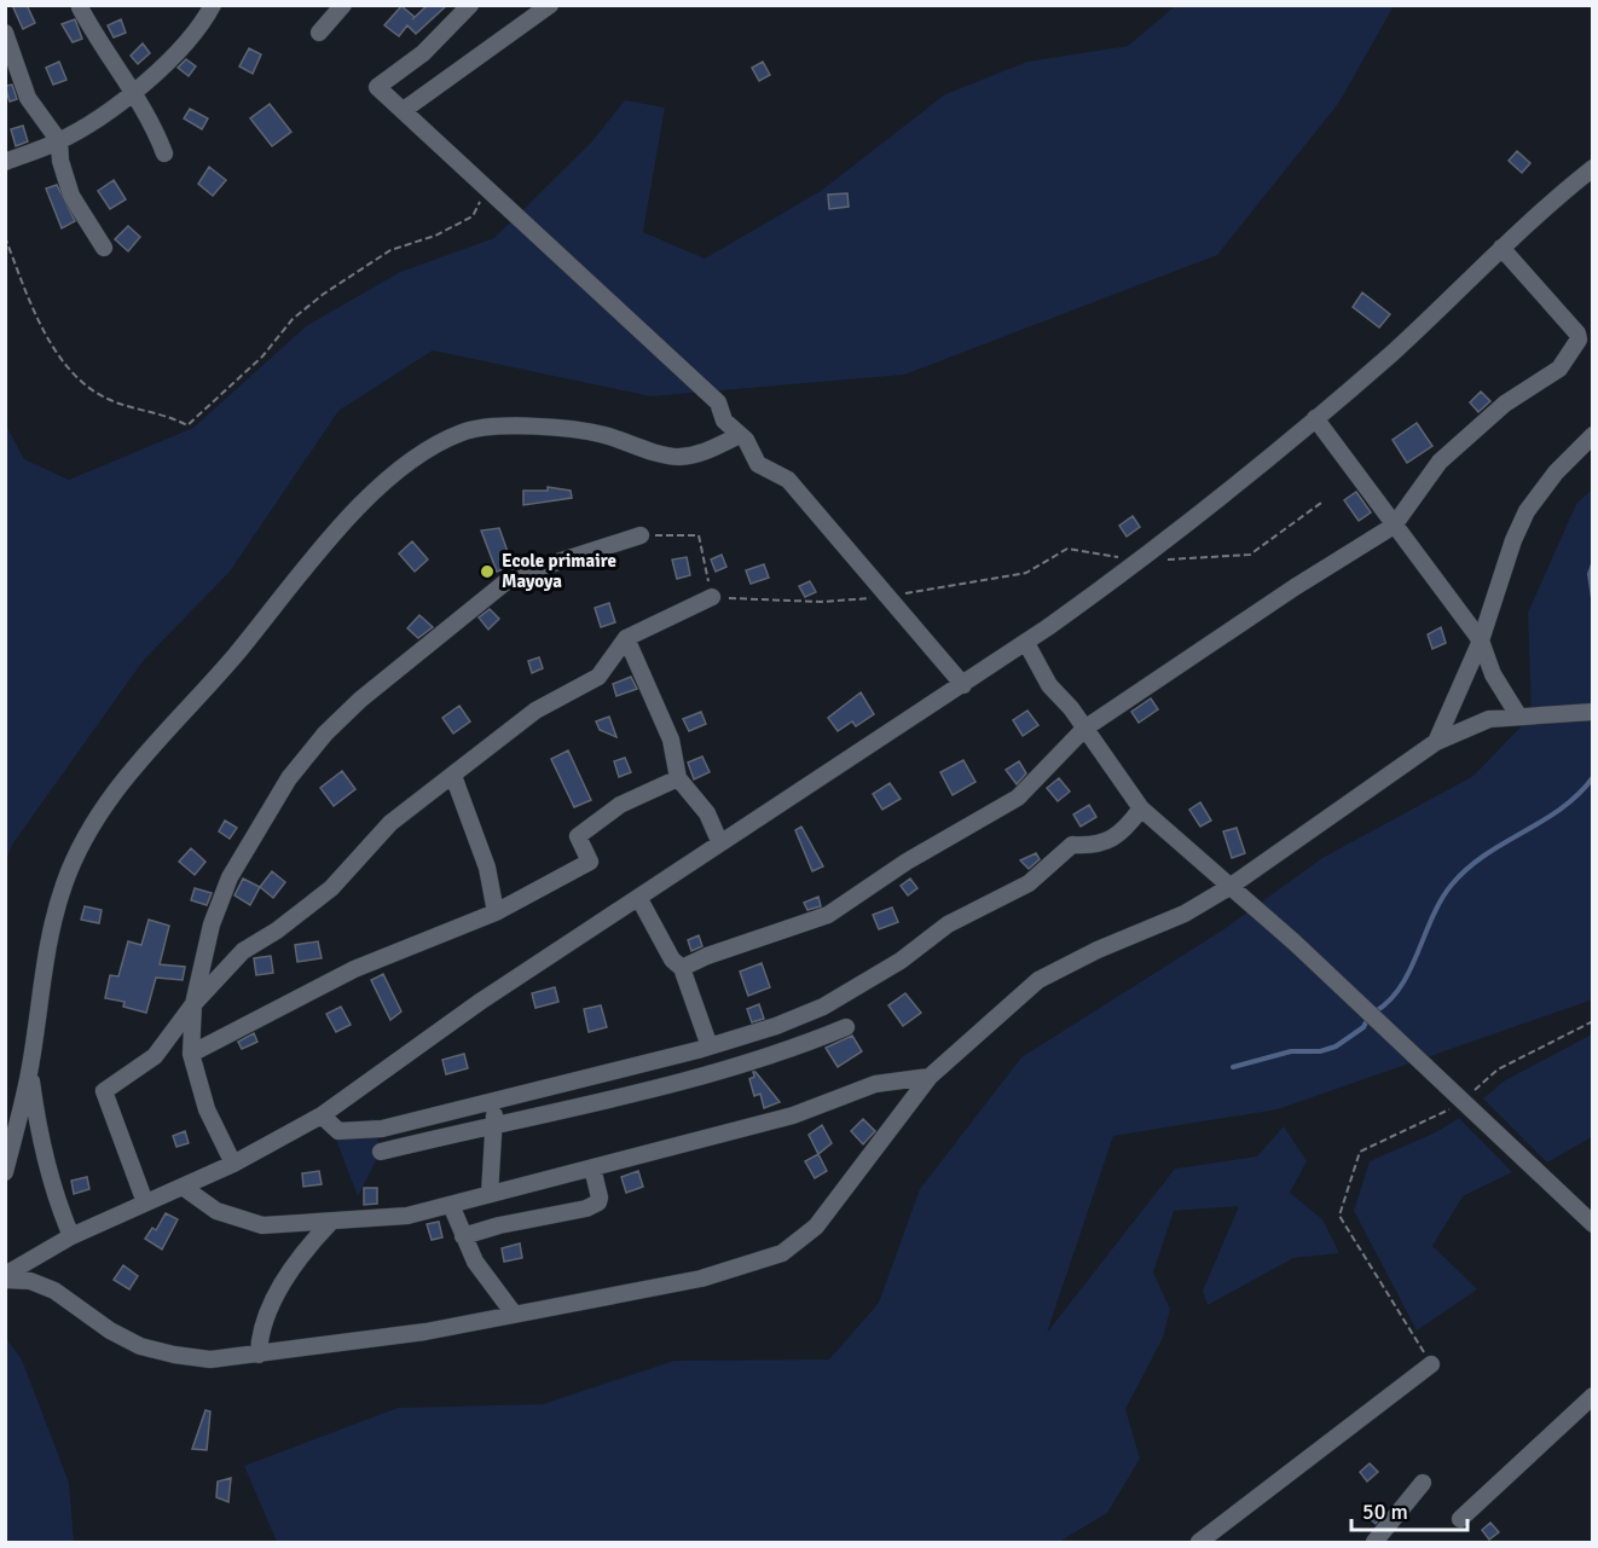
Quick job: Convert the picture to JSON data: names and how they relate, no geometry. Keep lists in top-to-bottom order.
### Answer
{
  "places": ["Ecole primaire Mayoya"],
  "scale_bar": "50 m"
}
